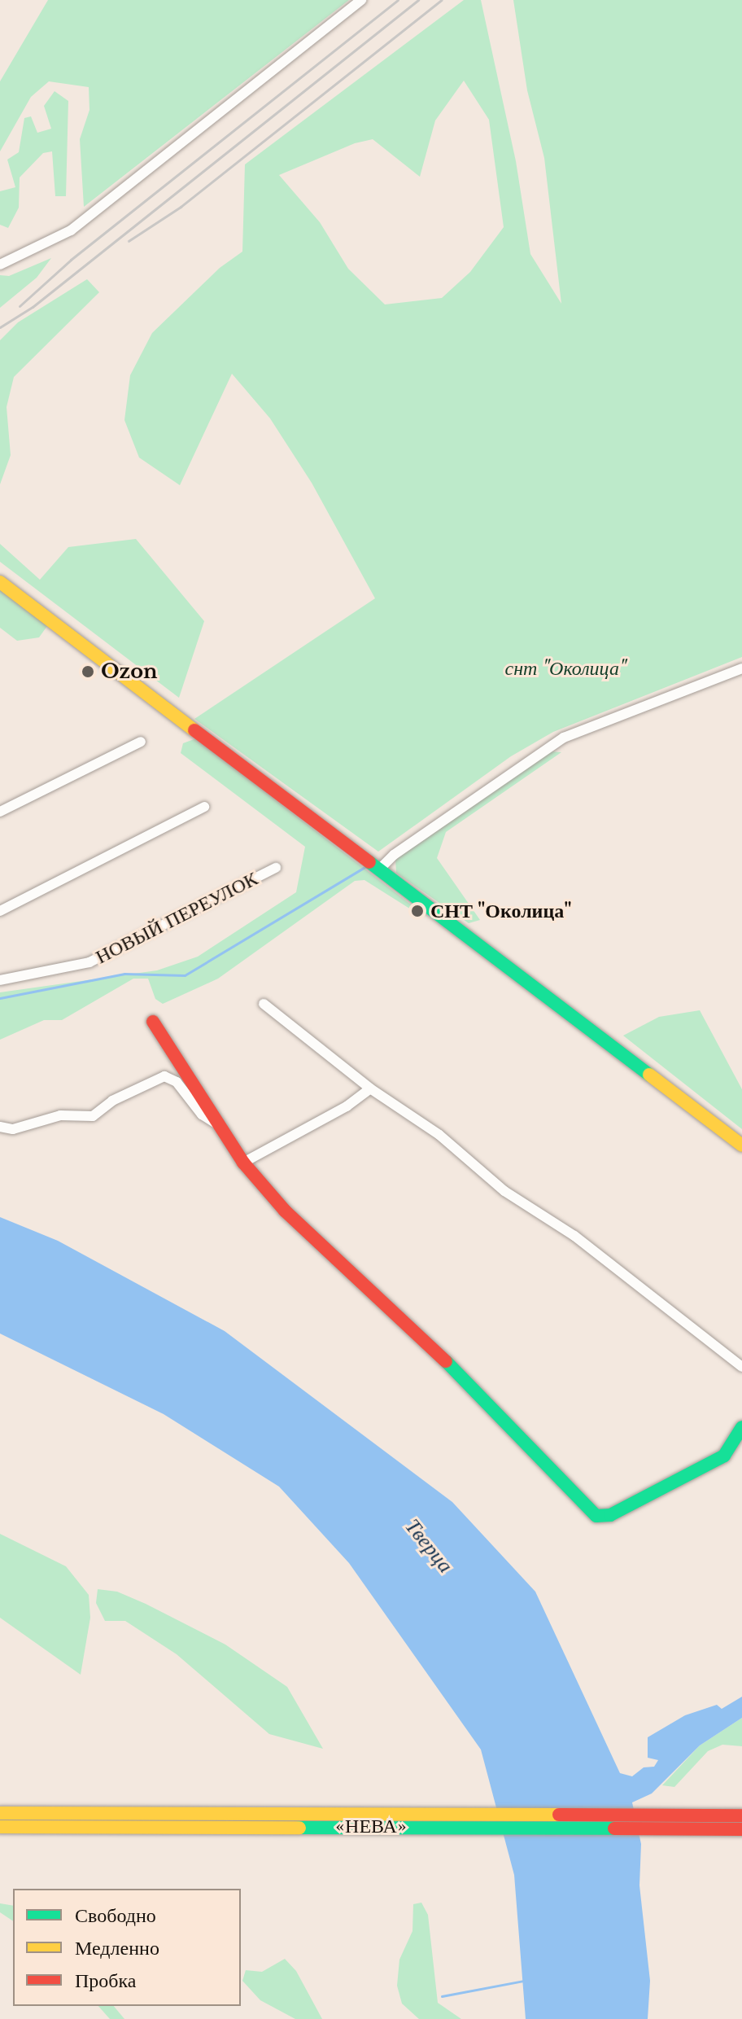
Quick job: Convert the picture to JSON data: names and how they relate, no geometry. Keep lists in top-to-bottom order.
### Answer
{
  "streets": {
    "main road": ["«НЕВА»"],
    "street": ["НОВЫЙ ПЕРЕУЛОК"]
  },
  "water": ["Тверца"],
  "parks": ["снт \"Околица\""],
  "places": ["Ozon", "СНТ \"Околица\""],
  "legend": ["Свободно", "Медленно", "Пробка"]
}
